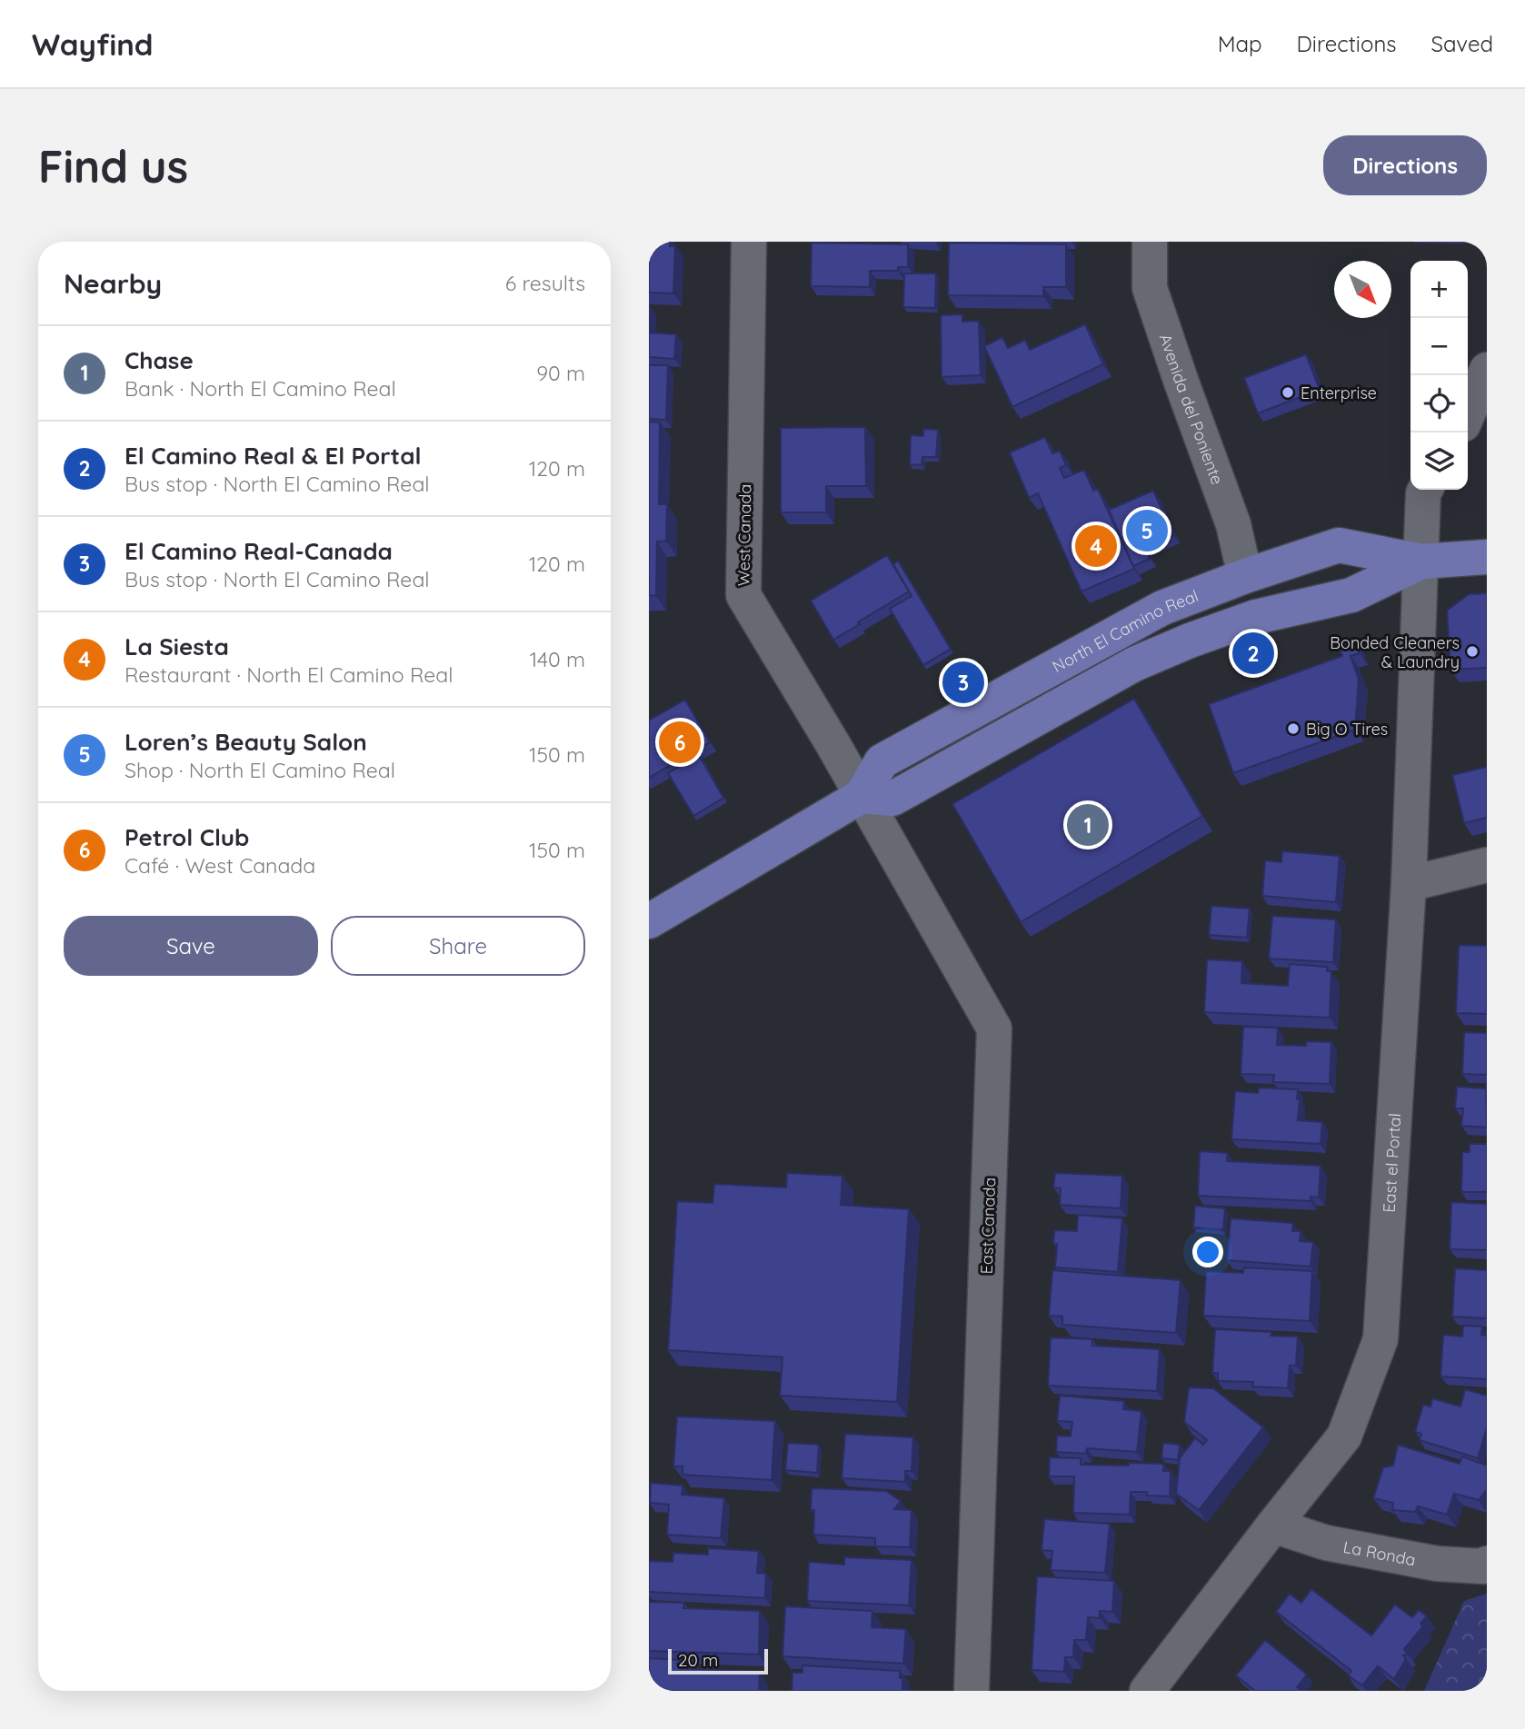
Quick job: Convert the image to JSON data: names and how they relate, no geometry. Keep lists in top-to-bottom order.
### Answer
{
  "streets": {
    "main road": ["North El Camino Real"],
    "street": [
      "Avenida del Poniente",
      "West Canada",
      "East el Portal",
      "East Canada",
      "La Ronda"
    ]
  },
  "crossings": [
    ["Avenida del Poniente", "North El Camino Real"],
    ["West Canada", "North El Camino Real"],
    ["West Canada", "East Canada"],
    ["North El Camino Real", "East el Portal"],
    ["North El Camino Real", "East Canada"],
    ["East el Portal", "La Ronda"]
  ],
  "places": ["Enterprise", "Bonded Cleaners & Laundry", "Big O Tires"],
  "scale_bar": "20 m",
  "north": "bottom right",
  "page": {
    "header": "Wayfind",
    "nav": ["Map", "Directions", "Saved"],
    "buttons": [
      "Directions",
      ["Save", "Share"]
    ],
    "title": "Find us",
    "heading": ["Nearby", "6 results"],
    "map_buttons": ["+", "−"],
    "list": [
      {
        "mark": "1",
        "name": "Chase",
        "note": "Bank · North El Camino Real",
        "value": "90 m"
      },
      {
        "mark": "2",
        "name": "El Camino Real & El Portal",
        "note": "Bus stop · North El Camino Real",
        "value": "120 m"
      },
      {
        "mark": "3",
        "name": "El Camino Real-Canada",
        "note": "Bus stop · North El Camino Real",
        "value": "120 m"
      },
      {
        "mark": "4",
        "name": "La Siesta",
        "note": "Restaurant · North El Camino Real",
        "value": "140 m"
      },
      {
        "mark": "5",
        "name": "Loren’s Beauty Salon",
        "note": "Shop · North El Camino Real",
        "value": "150 m"
      },
      {
        "mark": "6",
        "name": "Petrol Club",
        "note": "Café · West Canada",
        "value": "150 m"
      }
    ],
    "pins": [
      "5",
      "4",
      "2",
      "3",
      "6",
      "1"
    ],
    "scale": "20 m"
  }
}
